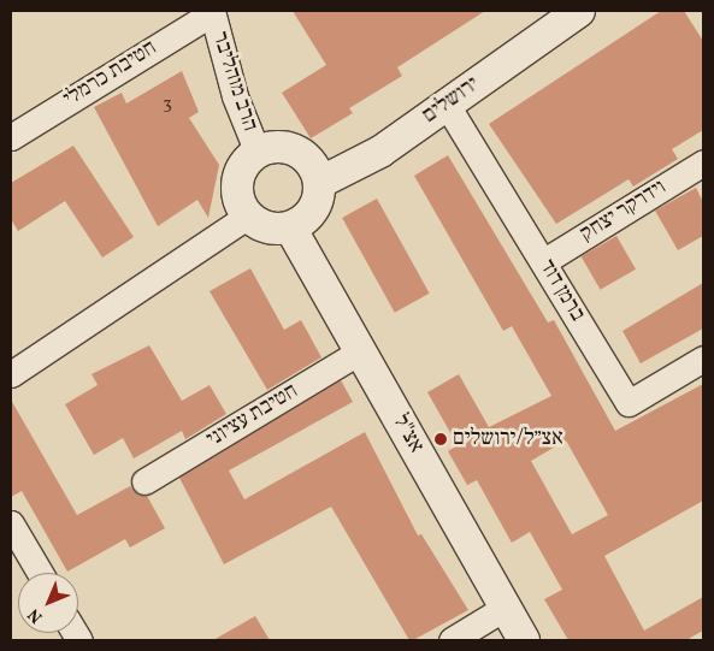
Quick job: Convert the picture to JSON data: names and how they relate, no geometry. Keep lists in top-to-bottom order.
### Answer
{
  "streets": {
    "street": [
      "חטיבת כרמלי",
      "הרב מוהליבר",
      "ירושלים",
      "וידרקר יצחק",
      "ברמן דוד",
      "חטיבת עציוני",
      "אצ\"ל"
    ]
  },
  "crossings": [
    ["חטיבת כרמלי", "הרב מוהליבר"],
    ["הרב מוהליבר", "ירושלים"],
    ["הרב מוהליבר", "אצ\"ל"],
    ["ירושלים", "ברמן דוד"],
    ["ירושלים", "אצ\"ל"],
    ["וידרקר יצחק", "ברמן דוד"],
    ["חטיבת עציוני", "אצ\"ל"]
  ],
  "places": ["אצ״ל/ירושלים"],
  "house_numbers": ["3"],
  "north": "bottom left"
}
